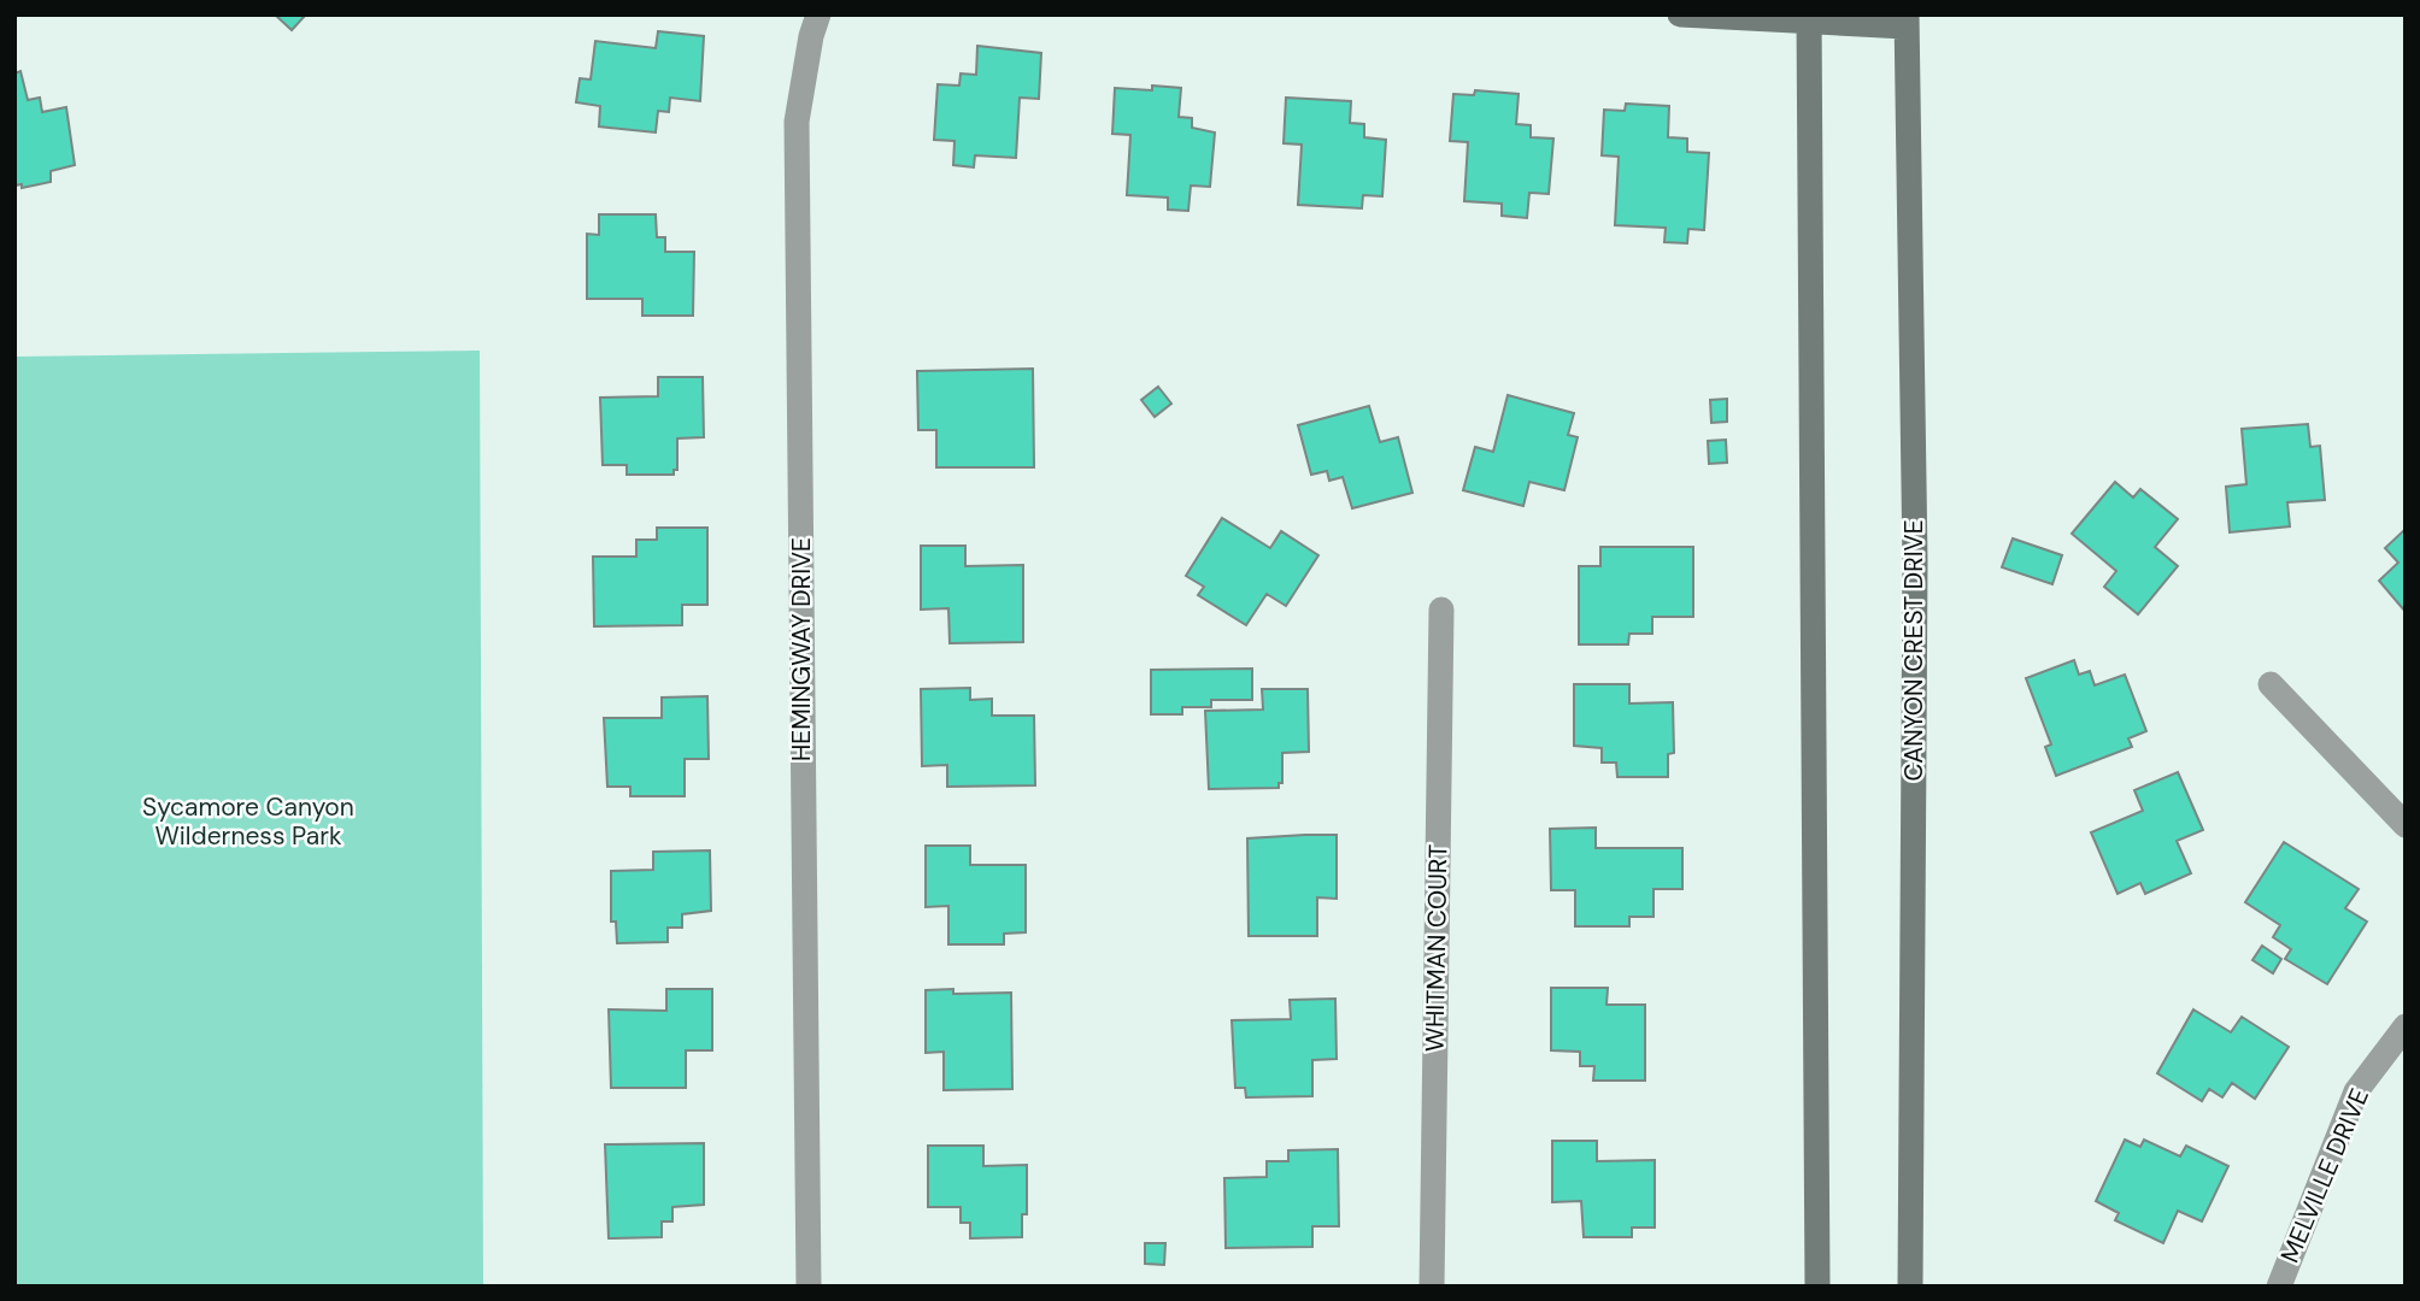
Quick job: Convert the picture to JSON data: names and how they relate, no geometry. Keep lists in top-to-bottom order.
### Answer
{
  "streets": {
    "main road": ["CANYON CREST DRIVE"],
    "street": ["HEMINGWAY DRIVE", "WHITMAN COURT", "MELVILLE DRIVE"]
  },
  "parks": ["Sycamore Canyon Wilderness Park"]
}
